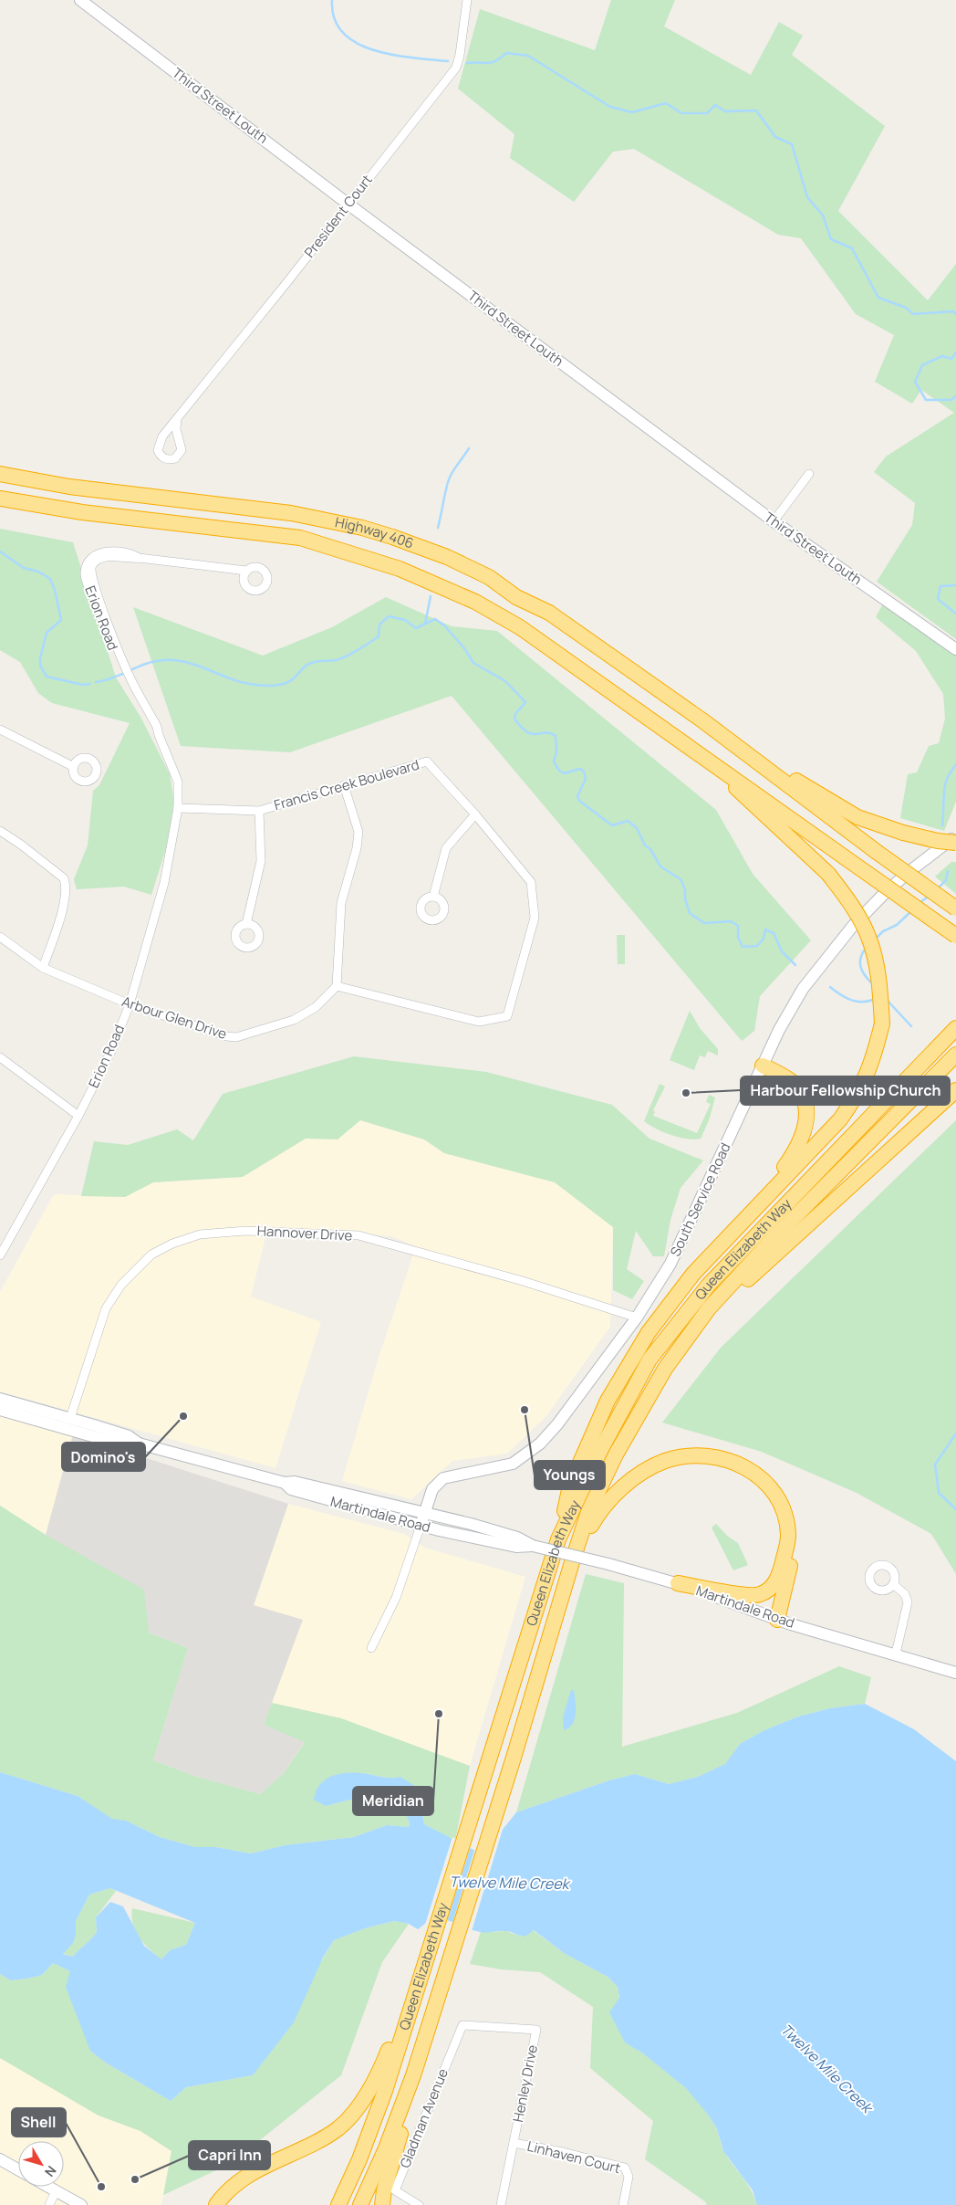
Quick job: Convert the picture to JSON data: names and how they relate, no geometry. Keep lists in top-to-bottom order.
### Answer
{
  "streets": {
    "highway": ["Highway 406", "Queen Elizabeth Way"],
    "main road": ["Third Street Louth", "South Service Road", "Martindale Road"],
    "street": [
      "President Court",
      "Erion Road",
      "Francis Creek Boulevard",
      "Arbour Glen Drive",
      "Hannover Drive",
      "Henley Drive",
      "Gladman Avenue",
      "Linhaven Court"
    ]
  },
  "crossings": [
    ["Third Street Louth", "President Court"],
    ["Erion Road", "Francis Creek Boulevard"],
    ["Erion Road", "Arbour Glen Drive"],
    ["Francis Creek Boulevard", "Arbour Glen Drive"],
    ["South Service Road", "Hannover Drive"],
    ["South Service Road", "Martindale Road"],
    ["Hannover Drive", "Martindale Road"],
    ["Henley Drive", "Gladman Avenue"],
    ["Henley Drive", "Linhaven Court"]
  ],
  "water": ["Twelve Mile Creek"],
  "places": [
    "Harbour Fellowship Church",
    "Youngs",
    "Domino's",
    "Meridian",
    "Capri Inn",
    "Shell"
  ],
  "north": "bottom right"
}
